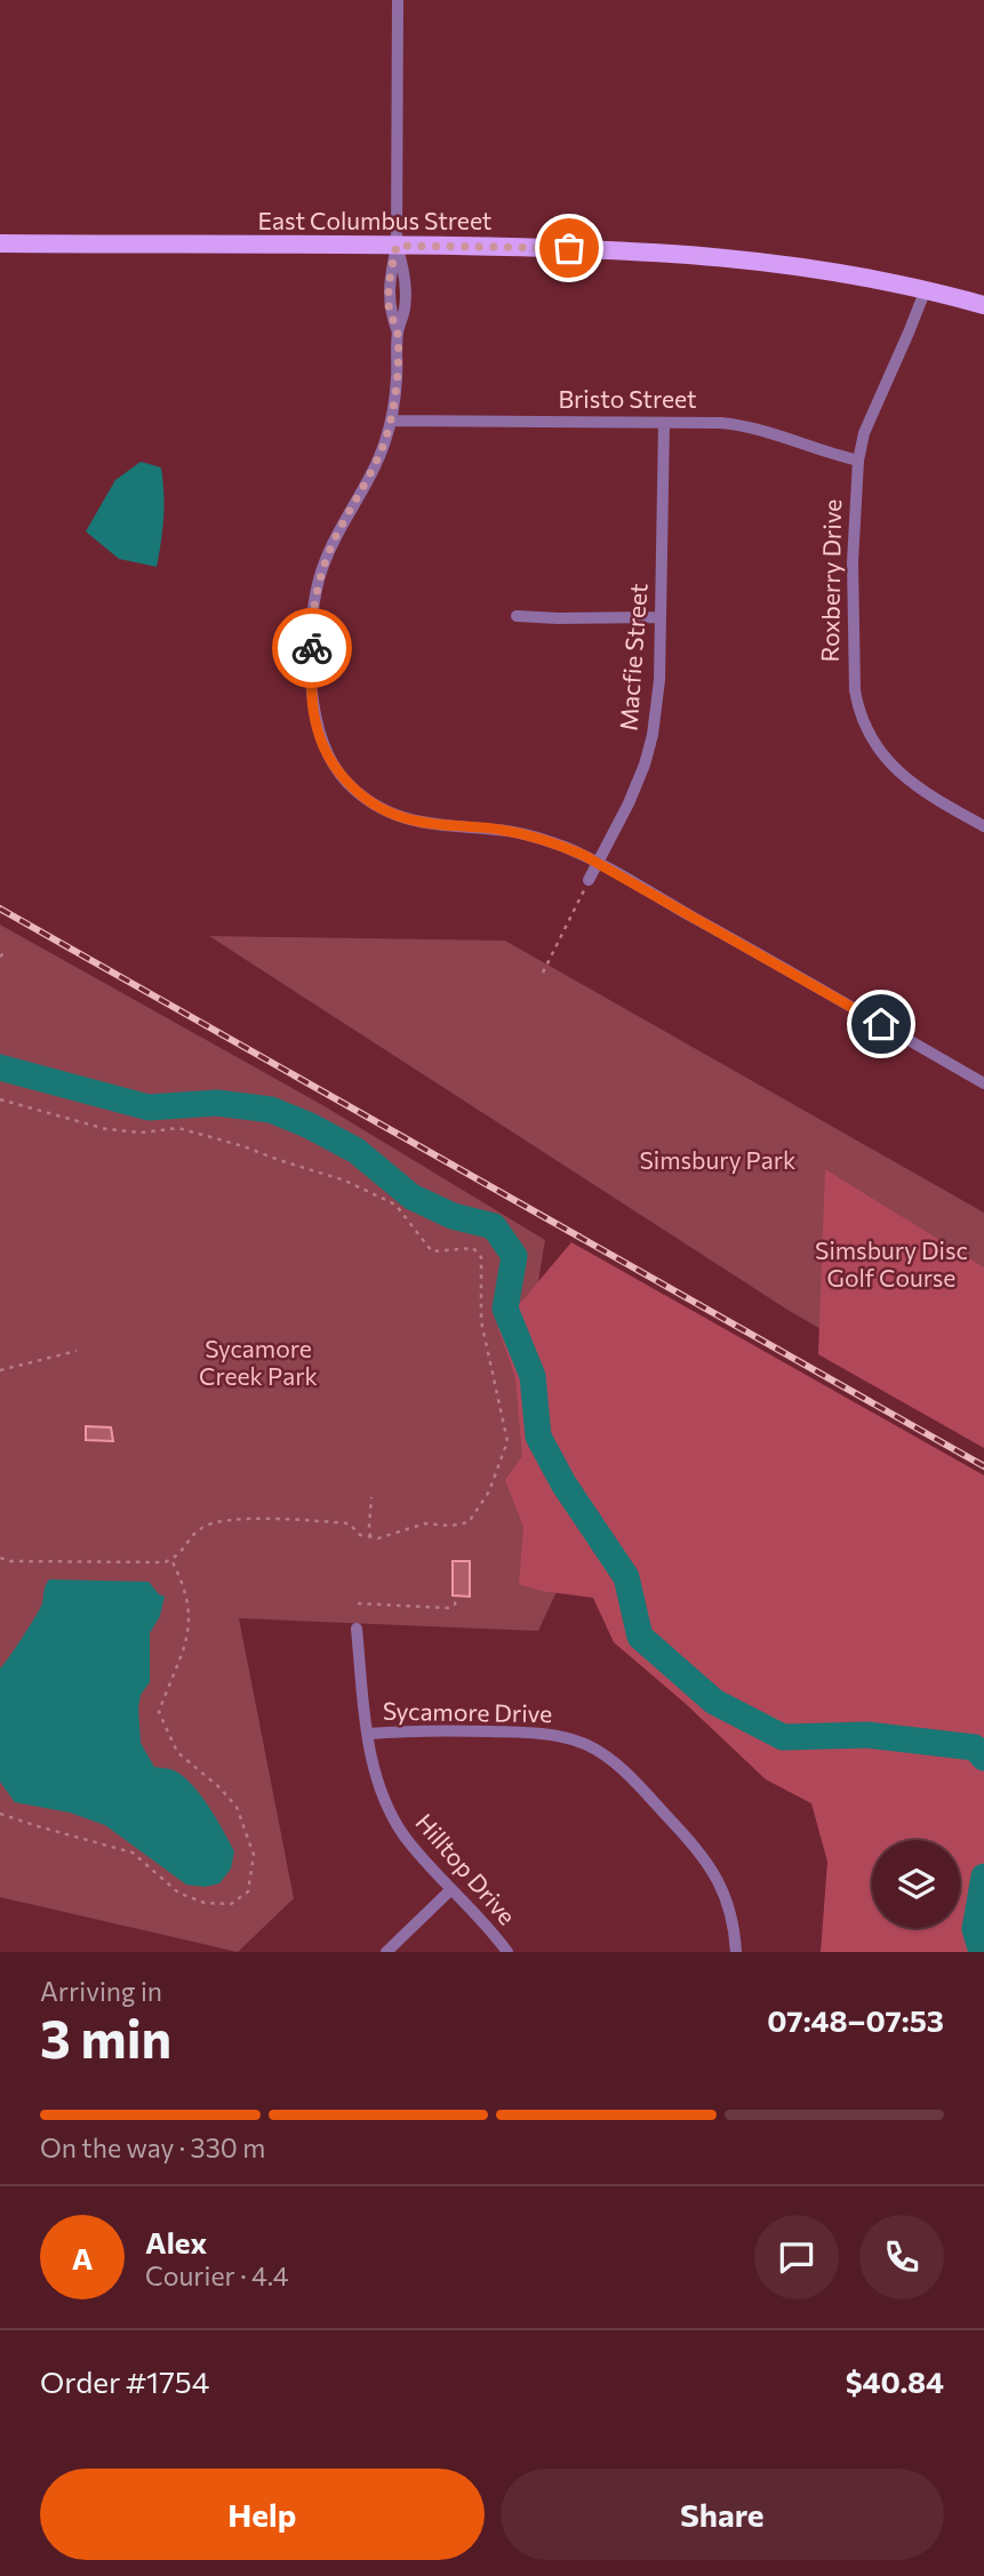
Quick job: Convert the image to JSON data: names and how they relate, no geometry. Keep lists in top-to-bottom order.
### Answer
{
  "streets": {
    "main road": ["East Columbus Street"],
    "street": [
      "Bristo Street",
      "Roxberry Drive",
      "Macfie Street",
      "Sycamore Drive",
      "Hilltop Drive"
    ]
  },
  "crossings": [
    ["East Columbus Street", "Roxberry Drive"],
    ["Bristo Street", "Roxberry Drive"],
    ["Bristo Street", "Macfie Street"],
    ["Sycamore Drive", "Hilltop Drive"]
  ],
  "parks": ["Simsbury Park", "Simsbury Disc Golf Course", "Sycamore Creek Park"],
  "page": {
    "heading": ["3 min", "Arriving in", "07:48–07:53"],
    "panel": [
      "Alex",
      "Courier · 4.4",
      "Order #1754",
      "$40.84"
    ],
    "bar": "On the way · 330 m",
    "round": "A",
    "buttons": ["Help", "Share"]
  }
}
